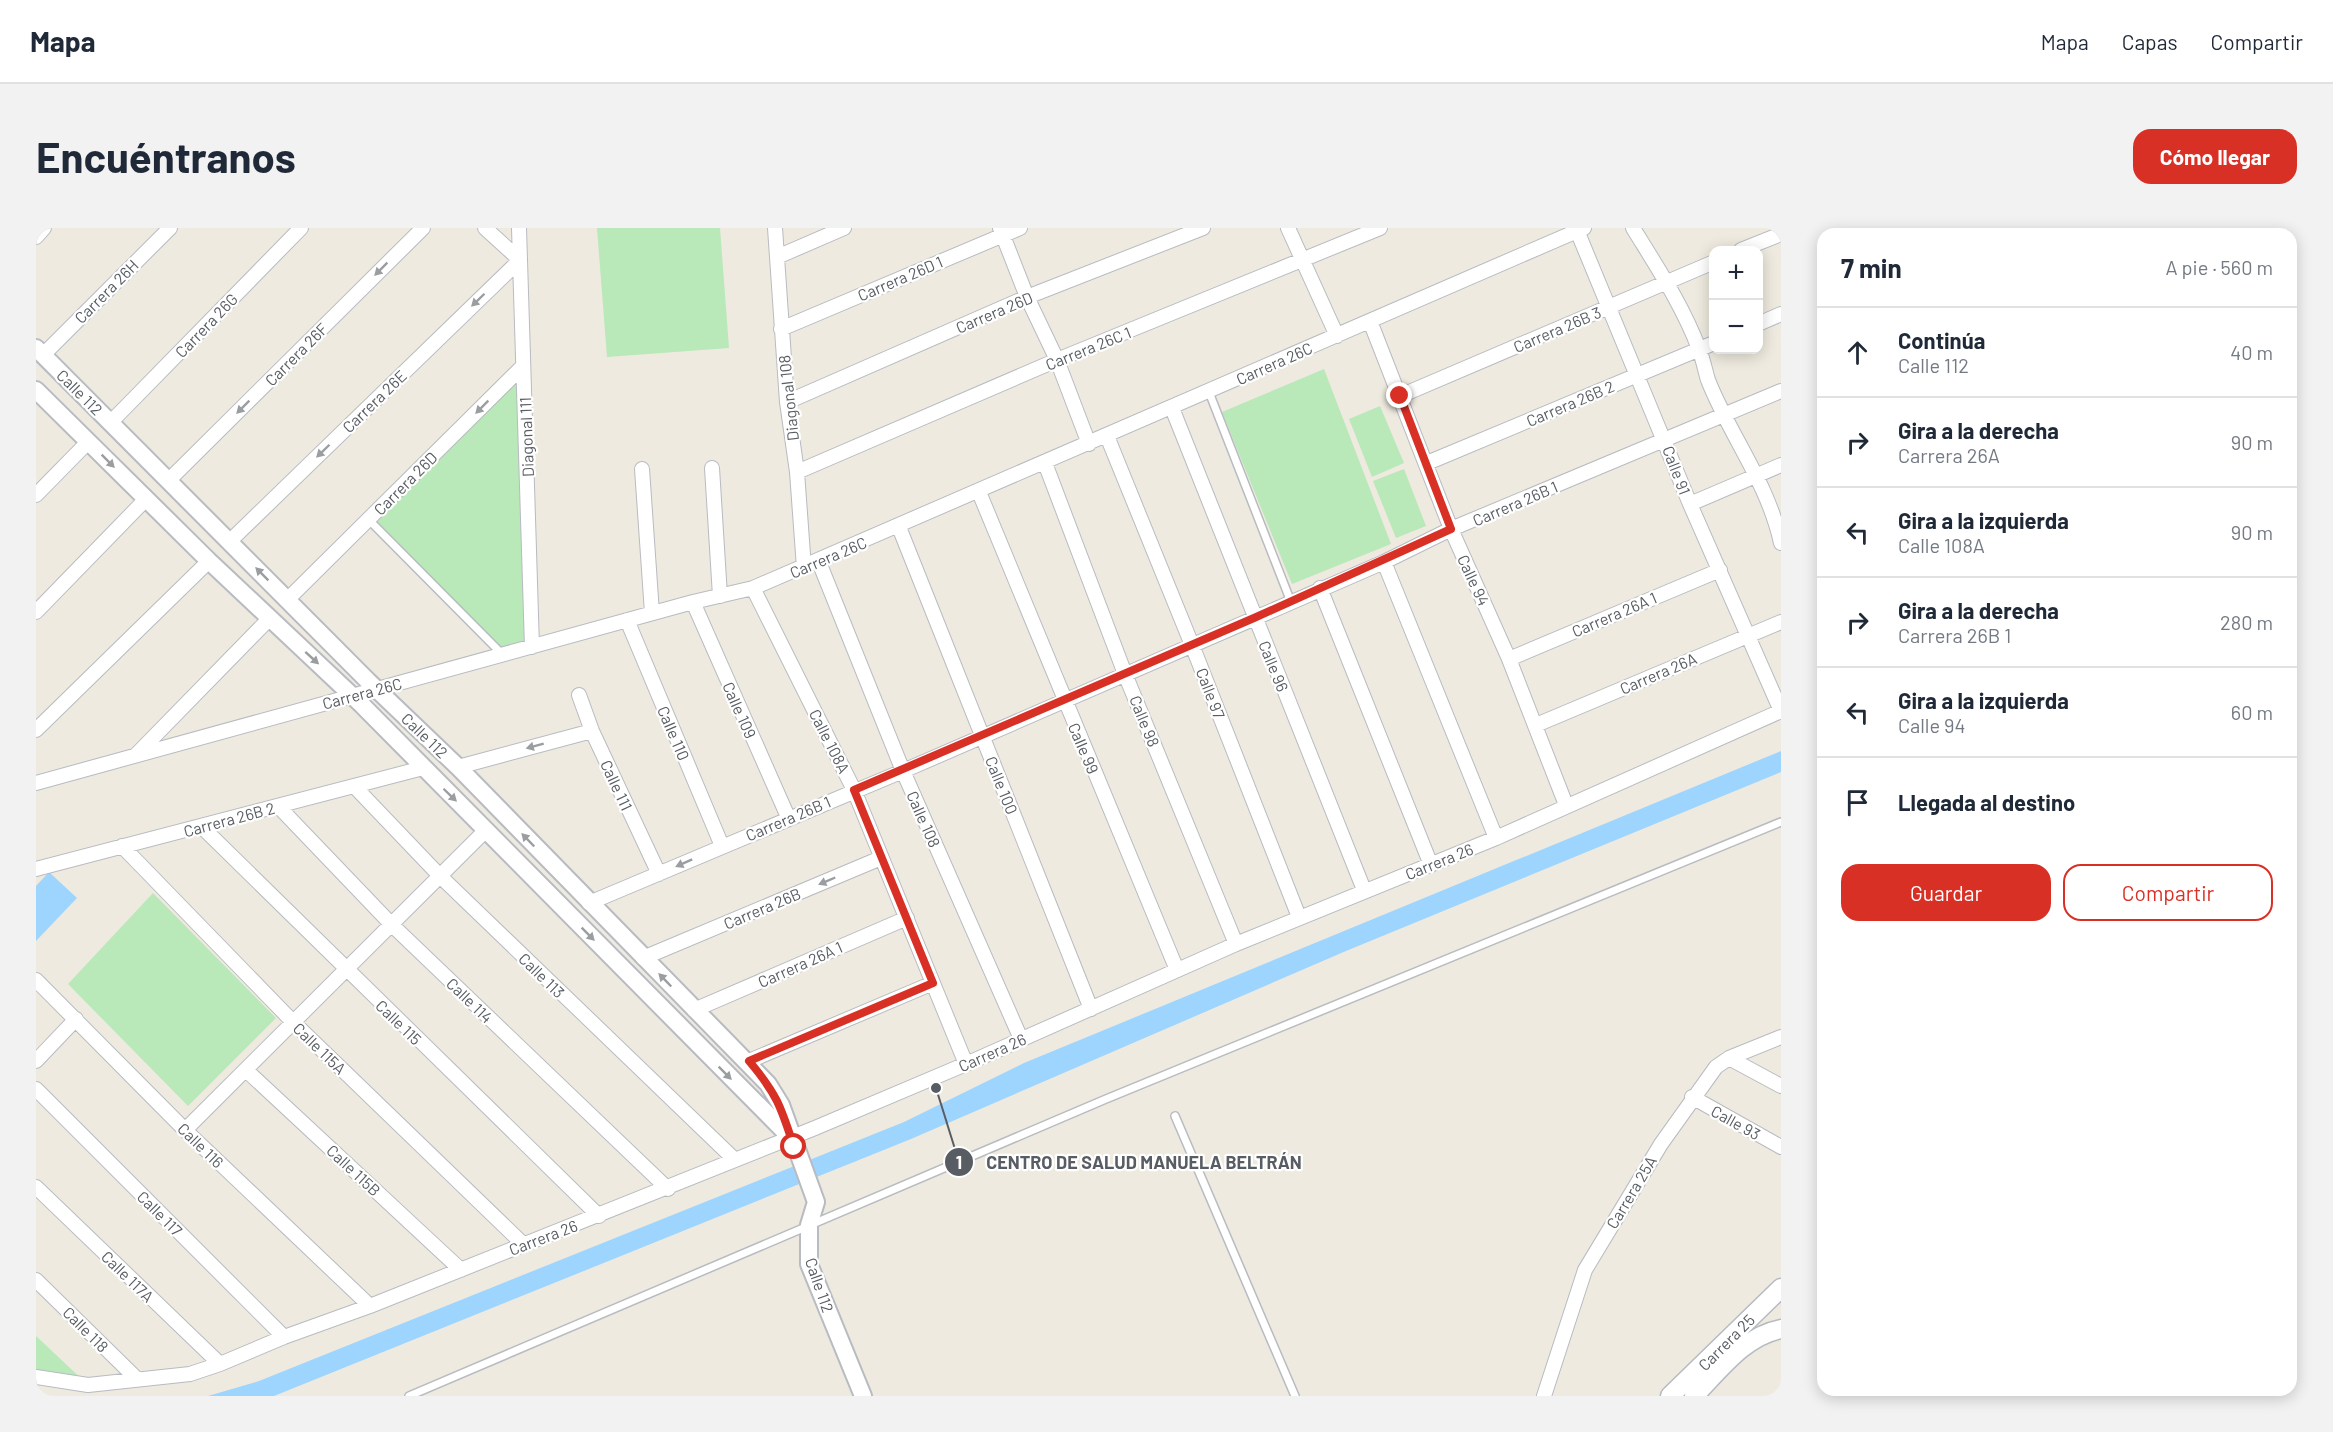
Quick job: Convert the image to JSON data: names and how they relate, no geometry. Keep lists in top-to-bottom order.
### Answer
{
  "streets": {
    "main road": ["Carrera 25"],
    "street": [
      "Carrera 26D 1",
      "Carrera 26H",
      "Carrera 26D",
      "Carrera 26G",
      "Carrera 26B 3",
      "Carrera 26C 1",
      "Carrera 26F",
      "Carrera 26C",
      "Calle 112",
      "Diagonal 108",
      "Carrera 26E",
      "Carrera 26B 2",
      "Diagonal 111",
      "Calle 91",
      "Carrera 26B 1",
      "Calle 94",
      "Carrera 26A 1",
      "Calle 96",
      "Carrera 26A",
      "Calle 97",
      "Calle 109",
      "Calle 98",
      "Calle 110",
      "Calle 108A",
      "Calle 99",
      "Calle 111",
      "Calle 100",
      "Calle 108",
      "Carrera 26",
      "Carrera 26B",
      "Calle 113",
      "Calle 114",
      "Calle 115",
      "Calle 115A",
      "Calle 93",
      "Calle 116",
      "Calle 115B",
      "Carrera 25A",
      "Calle 117",
      "Calle 117A",
      "Calle 118"
    ]
  },
  "crossings": [
    ["Carrera 26D 1", "Diagonal 108"],
    ["Carrera 26H", "Calle 112"],
    ["Carrera 26D", "Calle 112"],
    ["Carrera 26D", "Diagonal 108"],
    ["Carrera 26D", "Diagonal 111"],
    ["Carrera 26G", "Calle 112"],
    ["Carrera 26B 3", "Calle 91"],
    ["Carrera 26B 3", "Calle 94"],
    ["Carrera 26C 1", "Diagonal 108"],
    ["Carrera 26F", "Calle 112"],
    ["Carrera 26C", "Calle 112"],
    ["Carrera 26C", "Diagonal 108"],
    ["Carrera 26C", "Diagonal 111"],
    ["Carrera 26C", "Calle 91"],
    ["Carrera 26C", "Calle 94"],
    ["Carrera 26C", "Calle 96"],
    ["Carrera 26C", "Calle 97"],
    ["Carrera 26C", "Calle 109"],
    ["Carrera 26C", "Calle 98"],
    ["Carrera 26C", "Calle 110"],
    ["Carrera 26C", "Calle 108A"],
    ["Carrera 26C", "Calle 99"],
    ["Carrera 26C", "Calle 100"],
    ["Carrera 26C", "Calle 108"],
    ["Calle 112", "Carrera 26E"],
    ["Calle 112", "Carrera 26B 2"],
    ["Calle 112", "Carrera 26B 1"],
    ["Calle 112", "Carrera 26A 1"],
    ["Calle 112", "Carrera 26"],
    ["Calle 112", "Carrera 26B"],
    ["Carrera 26E", "Diagonal 111"],
    ["Carrera 26B 2", "Calle 91"],
    ["Carrera 26B 2", "Calle 94"],
    ["Carrera 26B 2", "Calle 113"],
    ["Carrera 26B 2", "Calle 114"],
    ["Carrera 26B 2", "Calle 115"],
    ["Carrera 26B 2", "Calle 115A"],
    ["Calle 91", "Carrera 26B 1"],
    ["Calle 91", "Carrera 26A 1"],
    ["Calle 91", "Carrera 26A"],
    ["Calle 91", "Carrera 26"],
    ["Carrera 26B 1", "Calle 94"],
    ["Carrera 26B 1", "Calle 96"],
    ["Carrera 26B 1", "Calle 97"],
    ["Carrera 26B 1", "Calle 109"],
    ["Carrera 26B 1", "Calle 98"],
    ["Carrera 26B 1", "Calle 110"],
    ["Carrera 26B 1", "Calle 108A"],
    ["Carrera 26B 1", "Calle 99"],
    ["Carrera 26B 1", "Calle 111"],
    ["Carrera 26B 1", "Calle 100"],
    ["Carrera 26B 1", "Calle 108"],
    ["Calle 94", "Carrera 26A 1"],
    ["Calle 94", "Carrera 26A"],
    ["Calle 94", "Carrera 26"],
    ["Carrera 26A 1", "Calle 108A"],
    ["Calle 96", "Carrera 26"],
    ["Calle 97", "Carrera 26"],
    ["Calle 98", "Carrera 26"],
    ["Calle 108A", "Carrera 26"],
    ["Calle 108A", "Carrera 26B"],
    ["Calle 99", "Carrera 26"],
    ["Calle 100", "Carrera 26"],
    ["Calle 108", "Carrera 26"],
    ["Carrera 26", "Calle 113"],
    ["Carrera 26", "Calle 114"],
    ["Carrera 26", "Calle 115"],
    ["Carrera 26", "Calle 115A"],
    ["Carrera 26", "Calle 116"],
    ["Carrera 26", "Calle 115B"],
    ["Carrera 26", "Calle 117"],
    ["Carrera 26", "Calle 117A"],
    ["Carrera 26", "Calle 118"],
    ["Calle 93", "Carrera 25A"]
  ],
  "one_way": ["Carrera 26F", "Carrera 26E", "Carrera 26B"],
  "places": ["CENTRO DE SALUD MANUELA BELTRÁN"],
  "page": {
    "header": "Mapa",
    "nav": ["Mapa", "Capas", "Compartir"],
    "buttons": [
      "Cómo llegar",
      ["Guardar", "Compartir"]
    ],
    "title": "Encuéntranos",
    "heading": ["7 min", "A pie · 560 m"],
    "map_buttons": ["+", "−"],
    "list": [
      ["Continúa", "Calle 112", "40 m"],
      ["Gira a la derecha", "Carrera 26A", "90 m"],
      ["Gira a la izquierda", "Calle 108A", "90 m"],
      ["Gira a la derecha", "Carrera 26B 1", "280 m"],
      ["Gira a la izquierda", "Calle 94", "60 m"],
      "Llegada al destino"
    ]
  }
}
